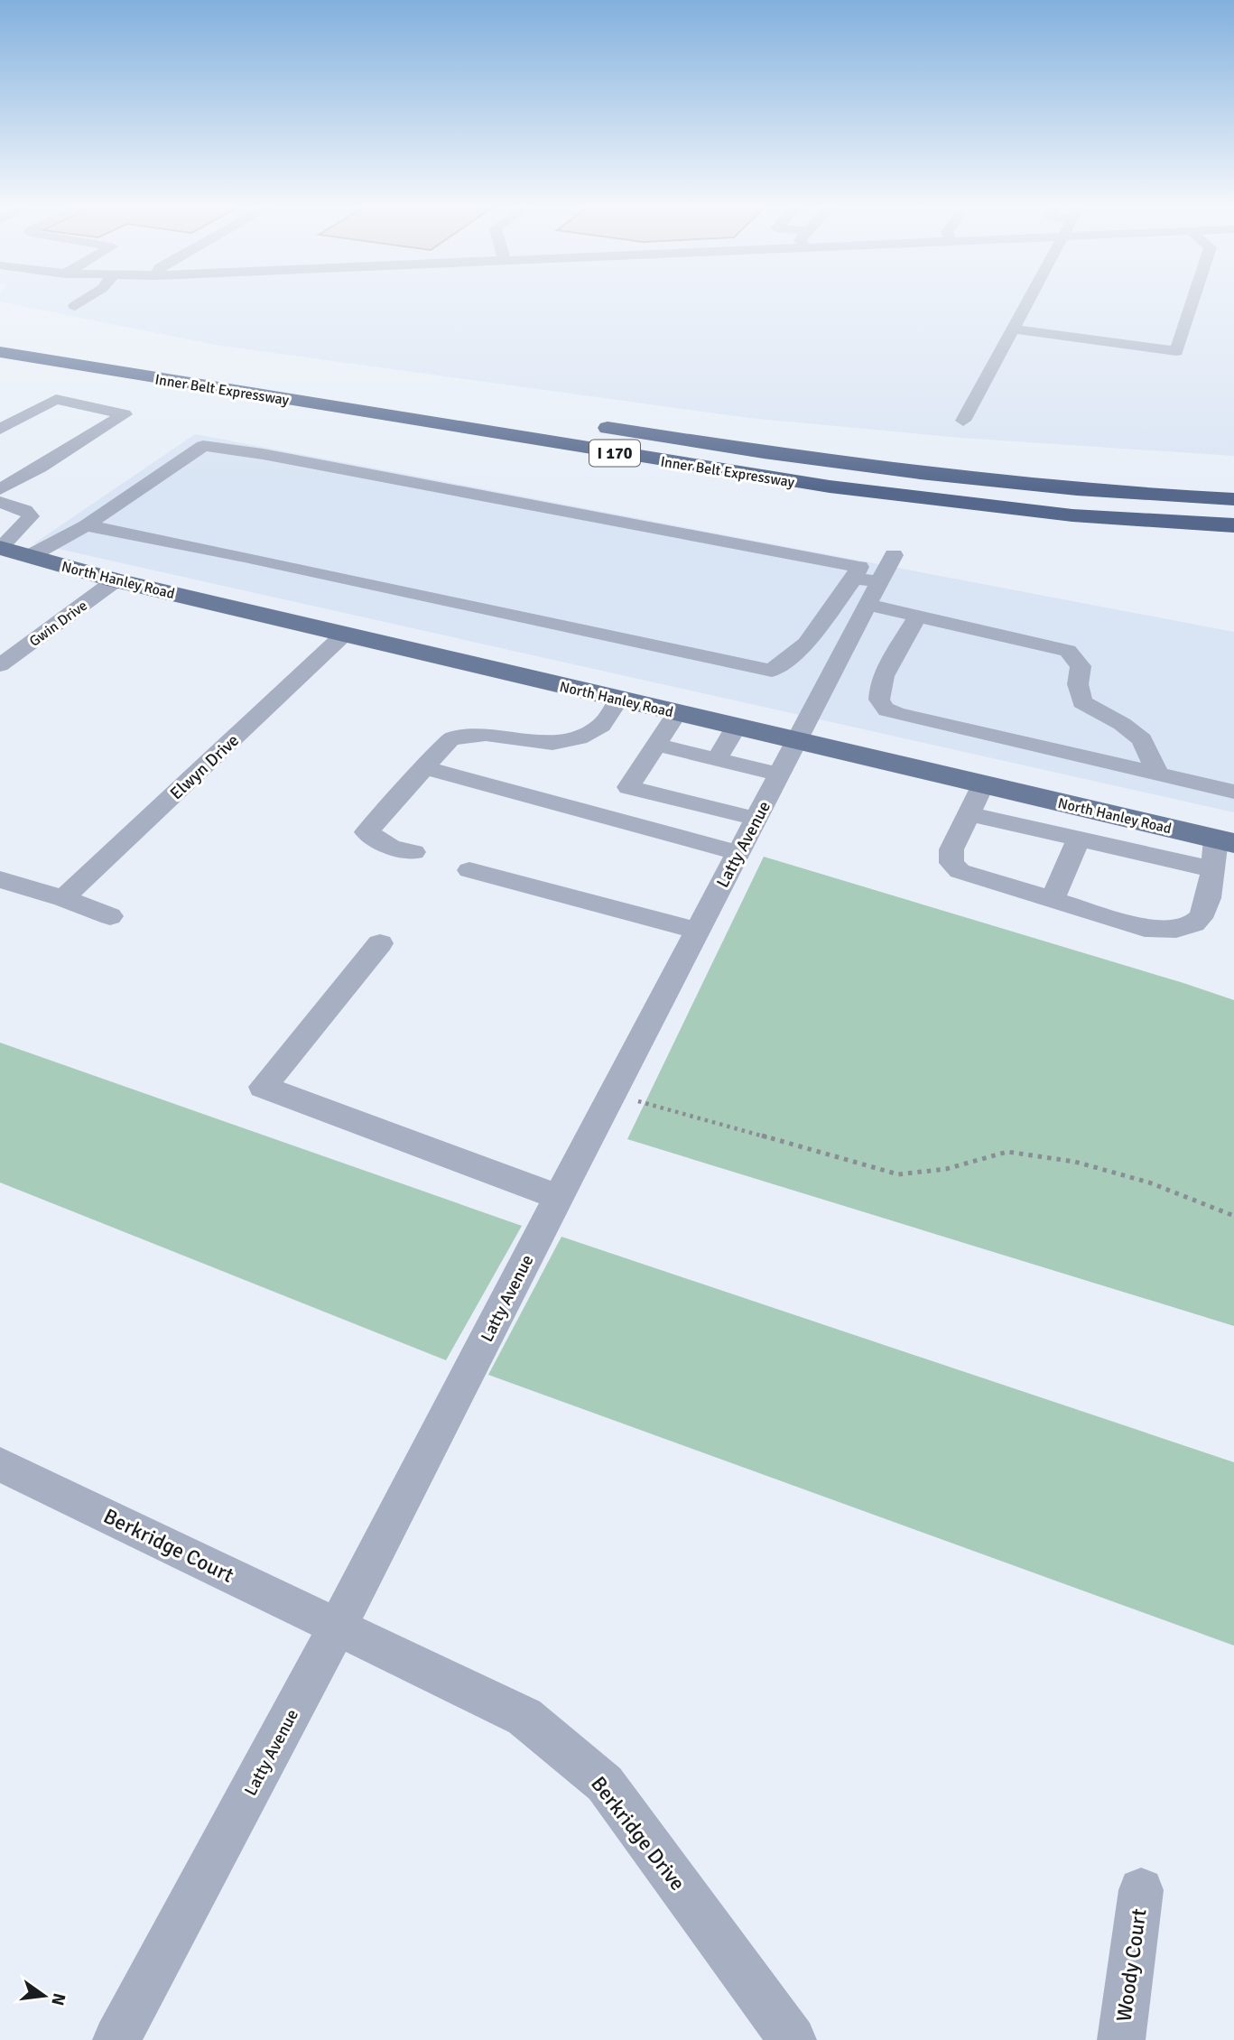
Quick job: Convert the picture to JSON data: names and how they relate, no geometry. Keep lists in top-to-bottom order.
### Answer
{
  "streets": {
    "highway": ["Inner Belt Expressway", "I 170"],
    "main road": ["North Hanley Road"],
    "street": [
      "Gwin Drive",
      "Elwyn Drive",
      "Latty Avenue",
      "Berkridge Court",
      "Berkridge Drive",
      "Woody Court"
    ]
  },
  "crossings": [
    ["North Hanley Road", "Gwin Drive"],
    ["North Hanley Road", "Elwyn Drive"],
    ["North Hanley Road", "Latty Avenue"],
    ["Latty Avenue", "Berkridge Court"],
    ["Latty Avenue", "Berkridge Drive"],
    ["Berkridge Court", "Berkridge Drive"]
  ],
  "north": "right"
}
